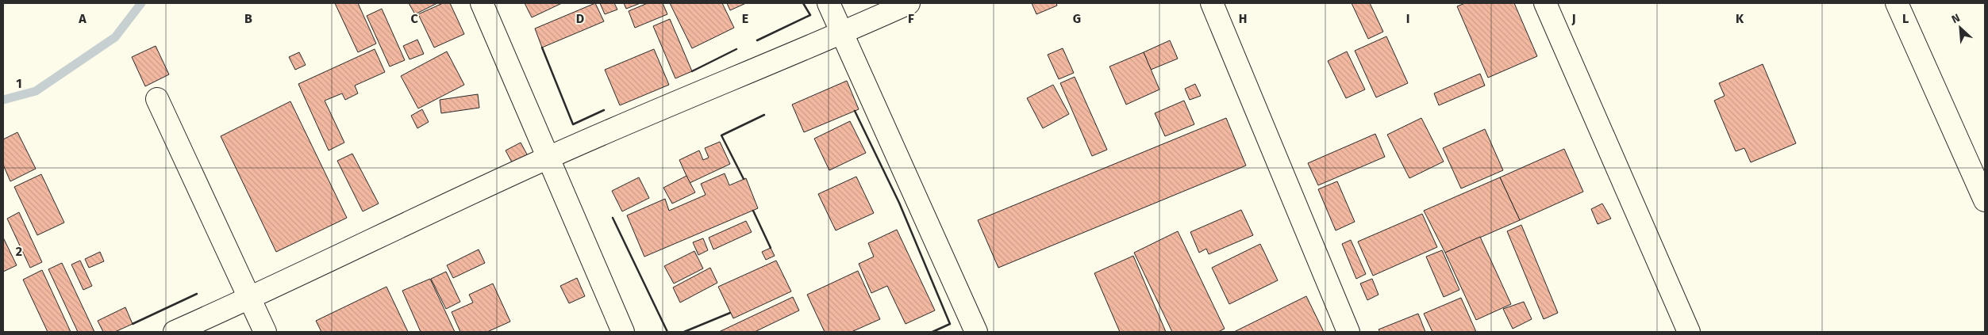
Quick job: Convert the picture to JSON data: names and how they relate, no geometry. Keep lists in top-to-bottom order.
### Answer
{
  "north": "top left",
  "grid": {
    "columns": [
      "A",
      "B",
      "C",
      "D",
      "E",
      "F",
      "G",
      "H",
      "I",
      "J",
      "K",
      "L"
    ],
    "rows": ["1", "2"]
  }
}
